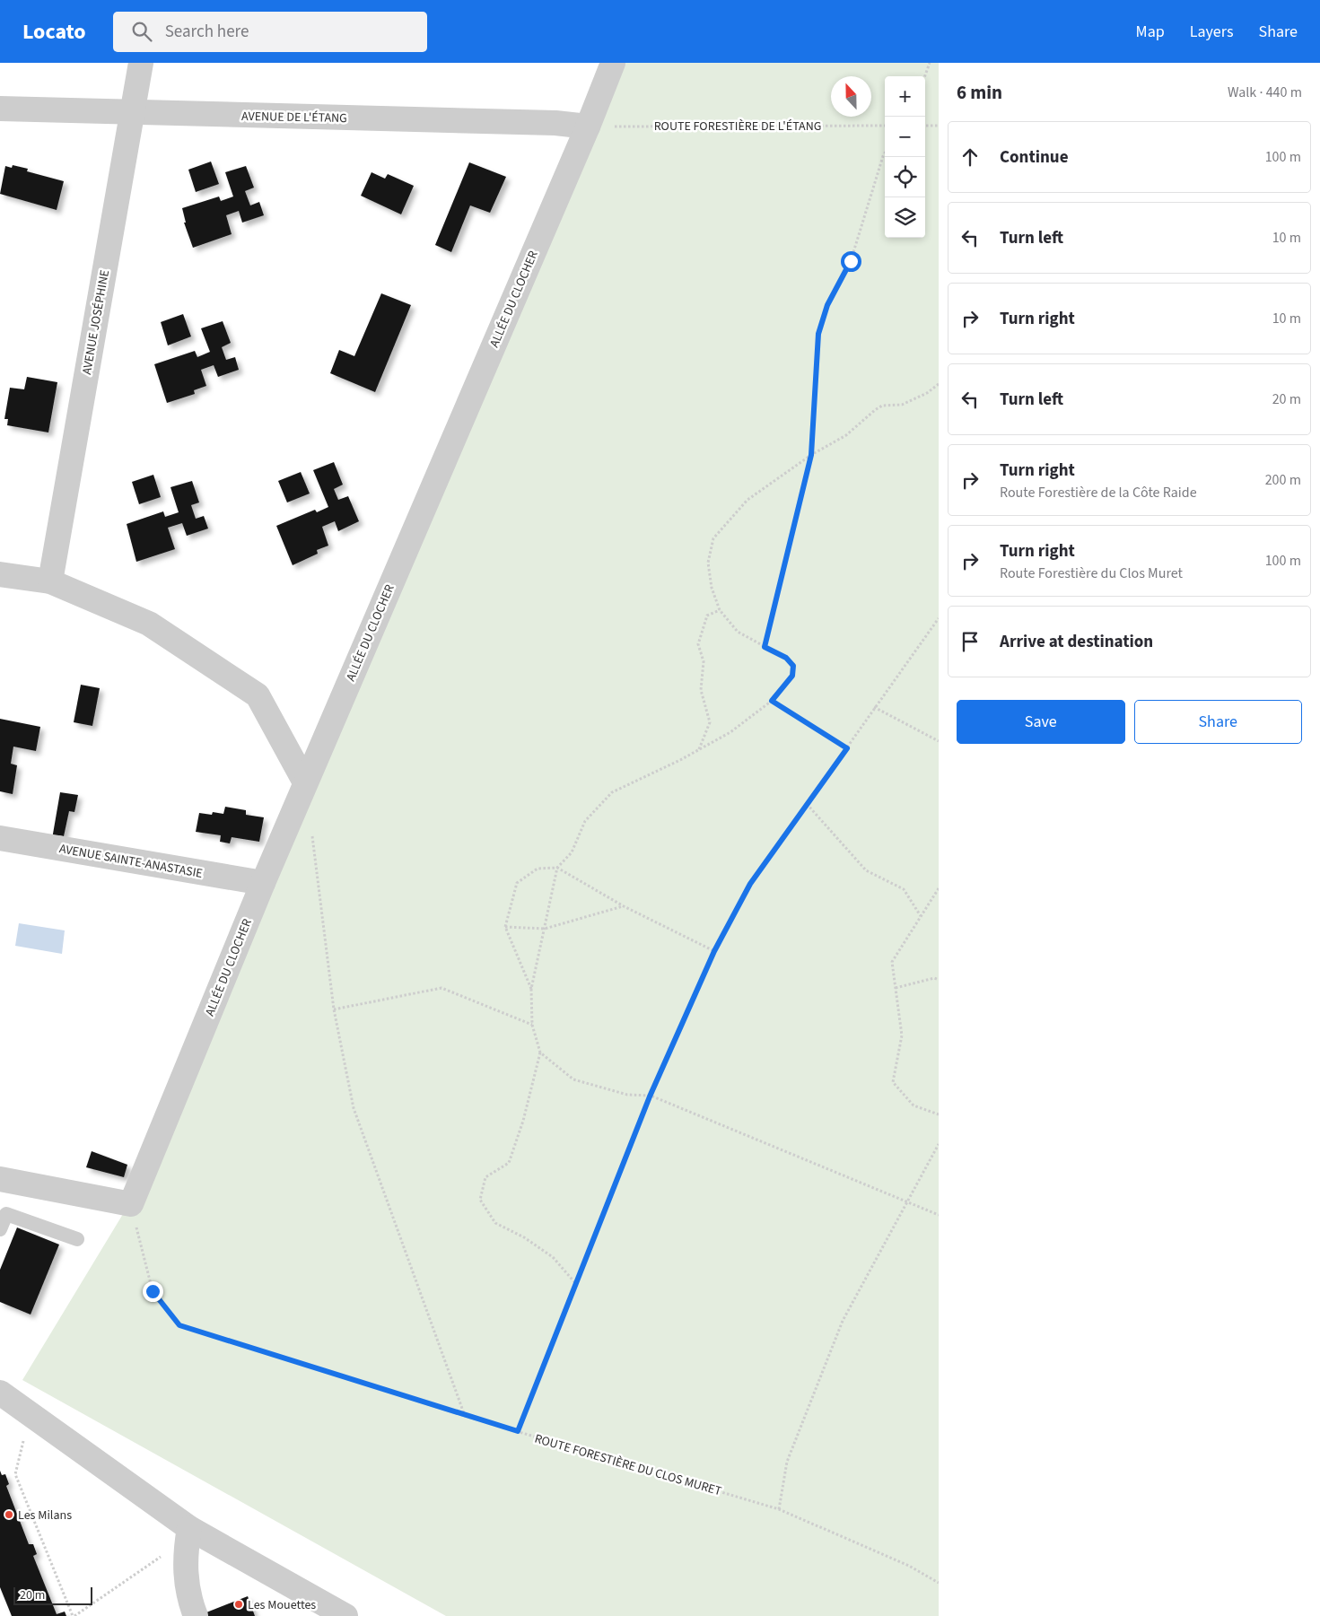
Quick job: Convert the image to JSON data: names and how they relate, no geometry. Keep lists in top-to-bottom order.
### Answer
{
  "streets": {
    "street": [
      "AVENUE DE L'ÉTANG",
      "ALLÉE DU CLOCHER",
      "AVENUE JOSÉPHINE",
      "AVENUE SAINTE-ANASTASIE"
    ],
    "path": ["ROUTE FORESTIÈRE DE L'ÉTANG", "ROUTE FORESTIÈRE DU CLOS MURET"]
  },
  "crossings": [
    ["AVENUE DE L'ÉTANG", "ROUTE FORESTIÈRE DE L'ÉTANG"],
    ["AVENUE DE L'ÉTANG", "ALLÉE DU CLOCHER"],
    ["AVENUE DE L'ÉTANG", "AVENUE JOSÉPHINE"],
    ["ROUTE FORESTIÈRE DE L'ÉTANG", "ALLÉE DU CLOCHER"],
    ["ALLÉE DU CLOCHER", "AVENUE SAINTE-ANASTASIE"],
    ["ALLÉE DU CLOCHER", "ROUTE FORESTIÈRE DU CLOS MURET"]
  ],
  "places": ["Les Milans", "Les Mouettes"],
  "scale_bar": "20 m",
  "north": "top",
  "page": {
    "header": "Locato",
    "search": "Search here",
    "nav": ["Map", "Layers", "Share"],
    "heading": ["6 min", "Walk · 440 m"],
    "map_buttons": ["+", "−"],
    "list": [
      ["Continue", "100 m"],
      ["Turn left", "10 m"],
      ["Turn right", "10 m"],
      ["Turn left", "20 m"],
      ["Turn right", "Route Forestière de la Côte Raide", "200 m"],
      ["Turn right", "Route Forestière du Clos Muret", "100 m"],
      "Arrive at destination"
    ],
    "buttons": ["Save", "Share"],
    "scale": "20 m"
  }
}
